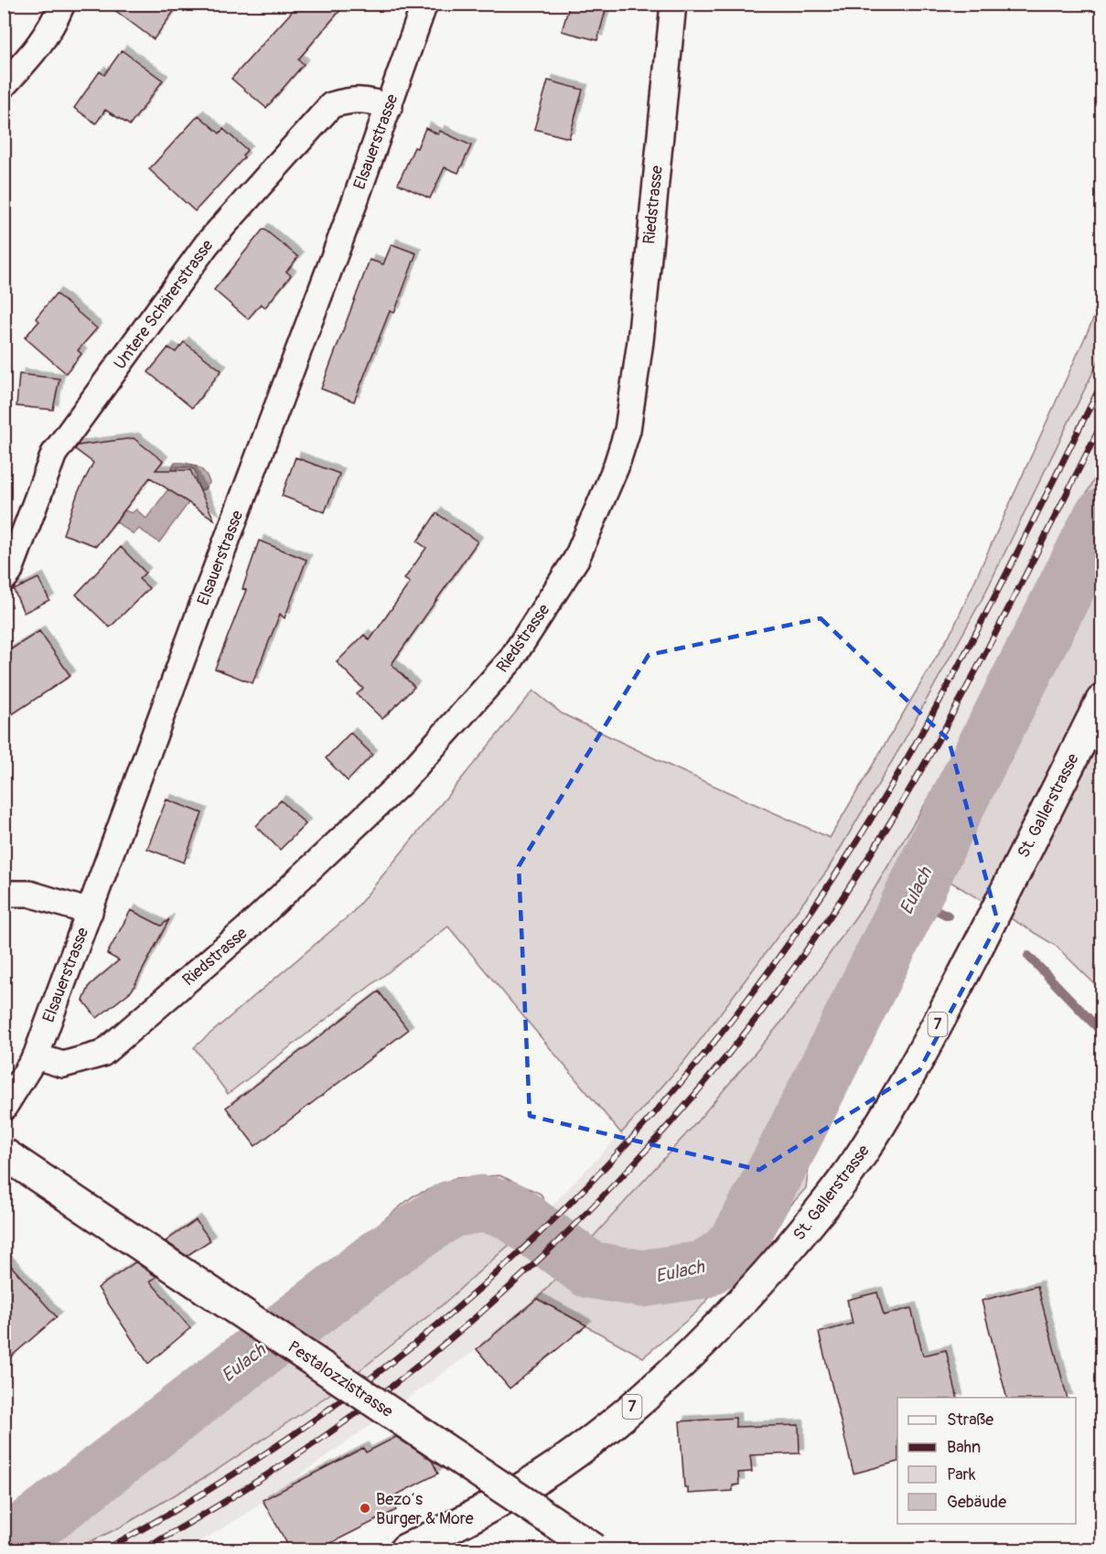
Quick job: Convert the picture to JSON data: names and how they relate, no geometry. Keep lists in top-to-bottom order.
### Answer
{
  "streets": {
    "main road": ["St. Gallerstrasse", "7", "Pestalozzistrasse"],
    "street": ["Elsauerstrasse", "Riedstrasse", "Untere Schärerstrasse"]
  },
  "crossings": [
    ["Elsauerstrasse", "Riedstrasse"],
    ["Elsauerstrasse", "Untere Schärerstrasse"]
  ],
  "water": ["Eulach"],
  "places": ["Bezo‘s Burger & More"],
  "legend": [
    "Straße",
    "Bahn",
    "Park",
    "Gebäude"
  ]
}
